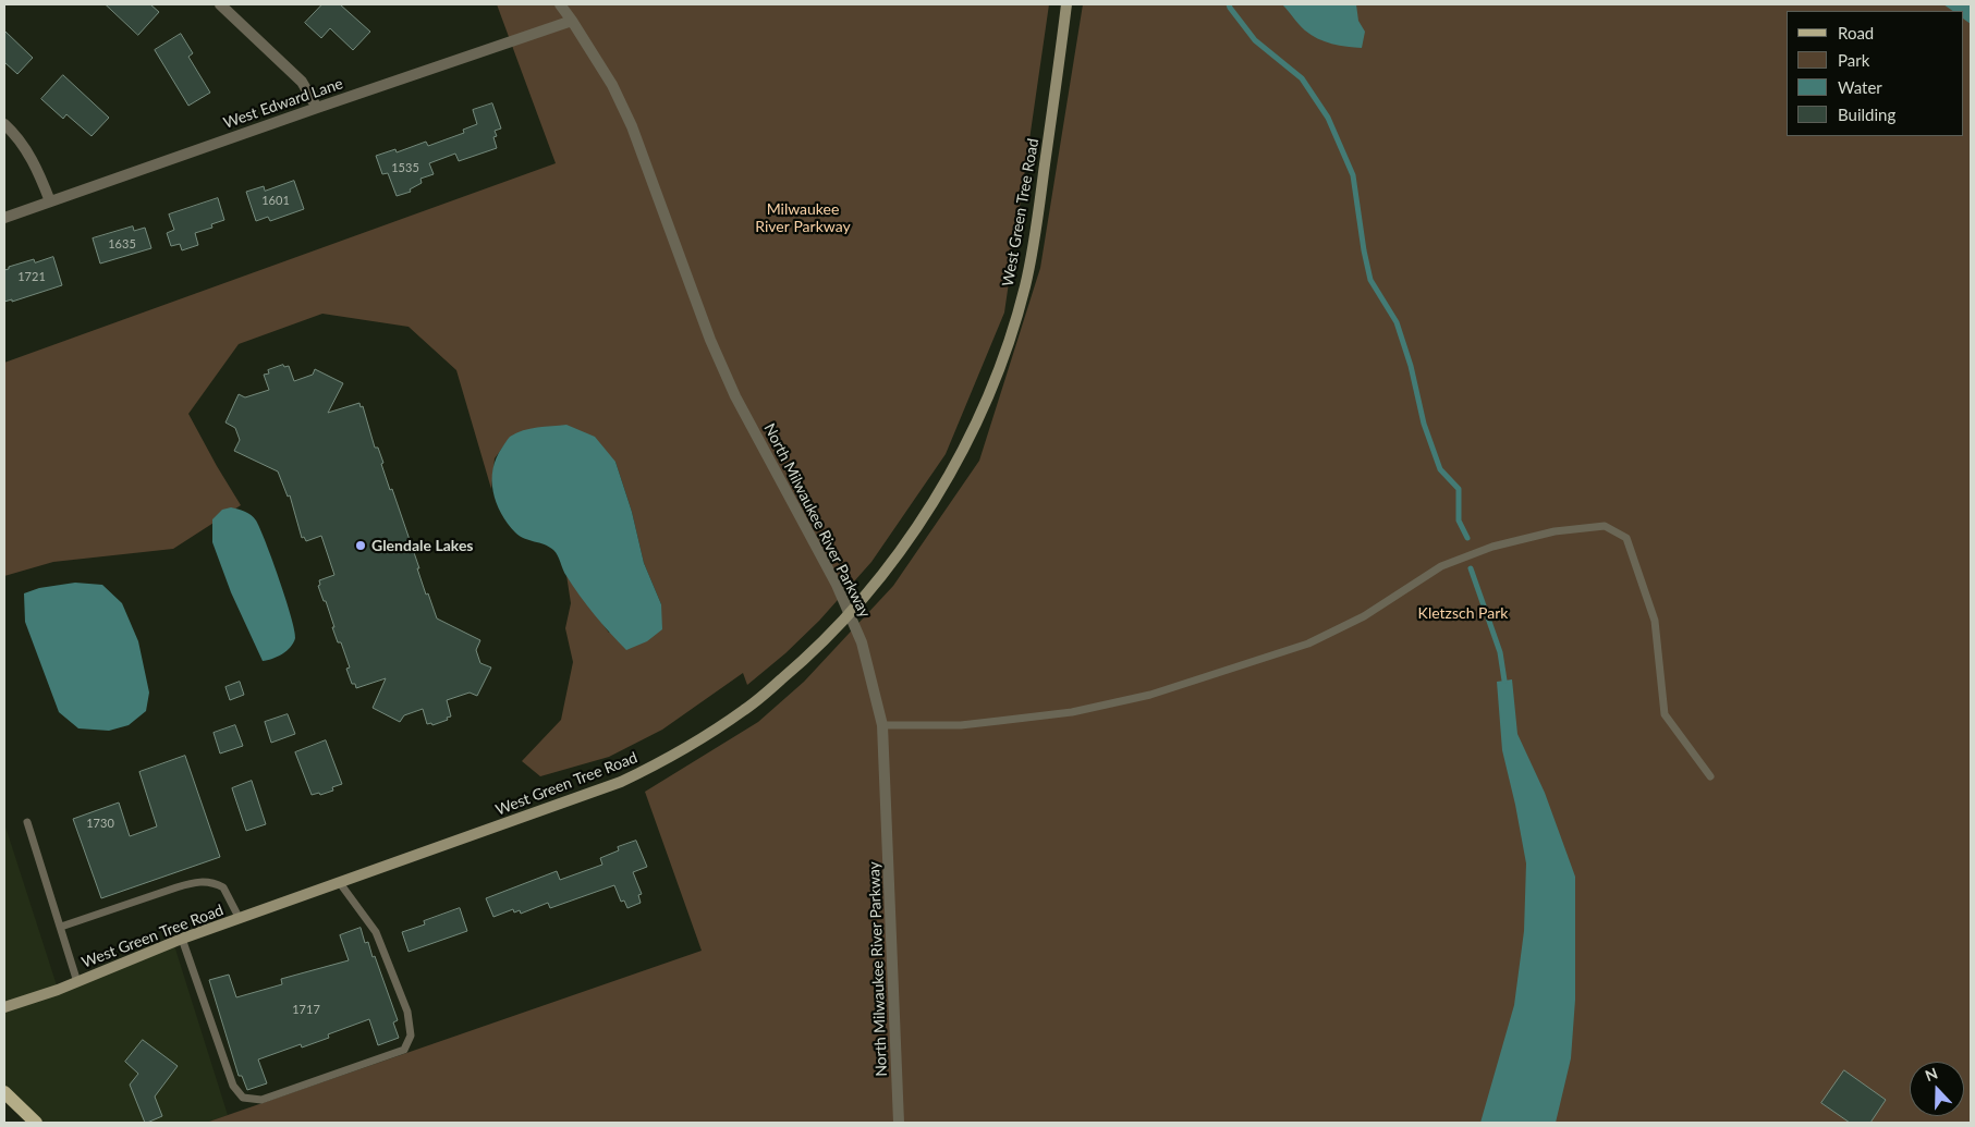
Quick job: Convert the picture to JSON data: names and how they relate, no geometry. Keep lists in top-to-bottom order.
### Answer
{
  "streets": {
    "street": ["West Edward Lane", "West Green Tree Road", "North Milwaukee River Parkway"]
  },
  "crossings": [
    ["West Edward Lane", "North Milwaukee River Parkway"],
    ["West Green Tree Road", "North Milwaukee River Parkway"]
  ],
  "parks": ["Milwaukee River Parkway", "Kletzsch Park"],
  "places": ["Glendale Lakes"],
  "house_numbers": [
    "1535",
    "1601",
    "1635",
    "1721",
    "1730",
    "1717"
  ],
  "legend": [
    "Road",
    "Park",
    "Water",
    "Building"
  ],
  "north": "top"
}
